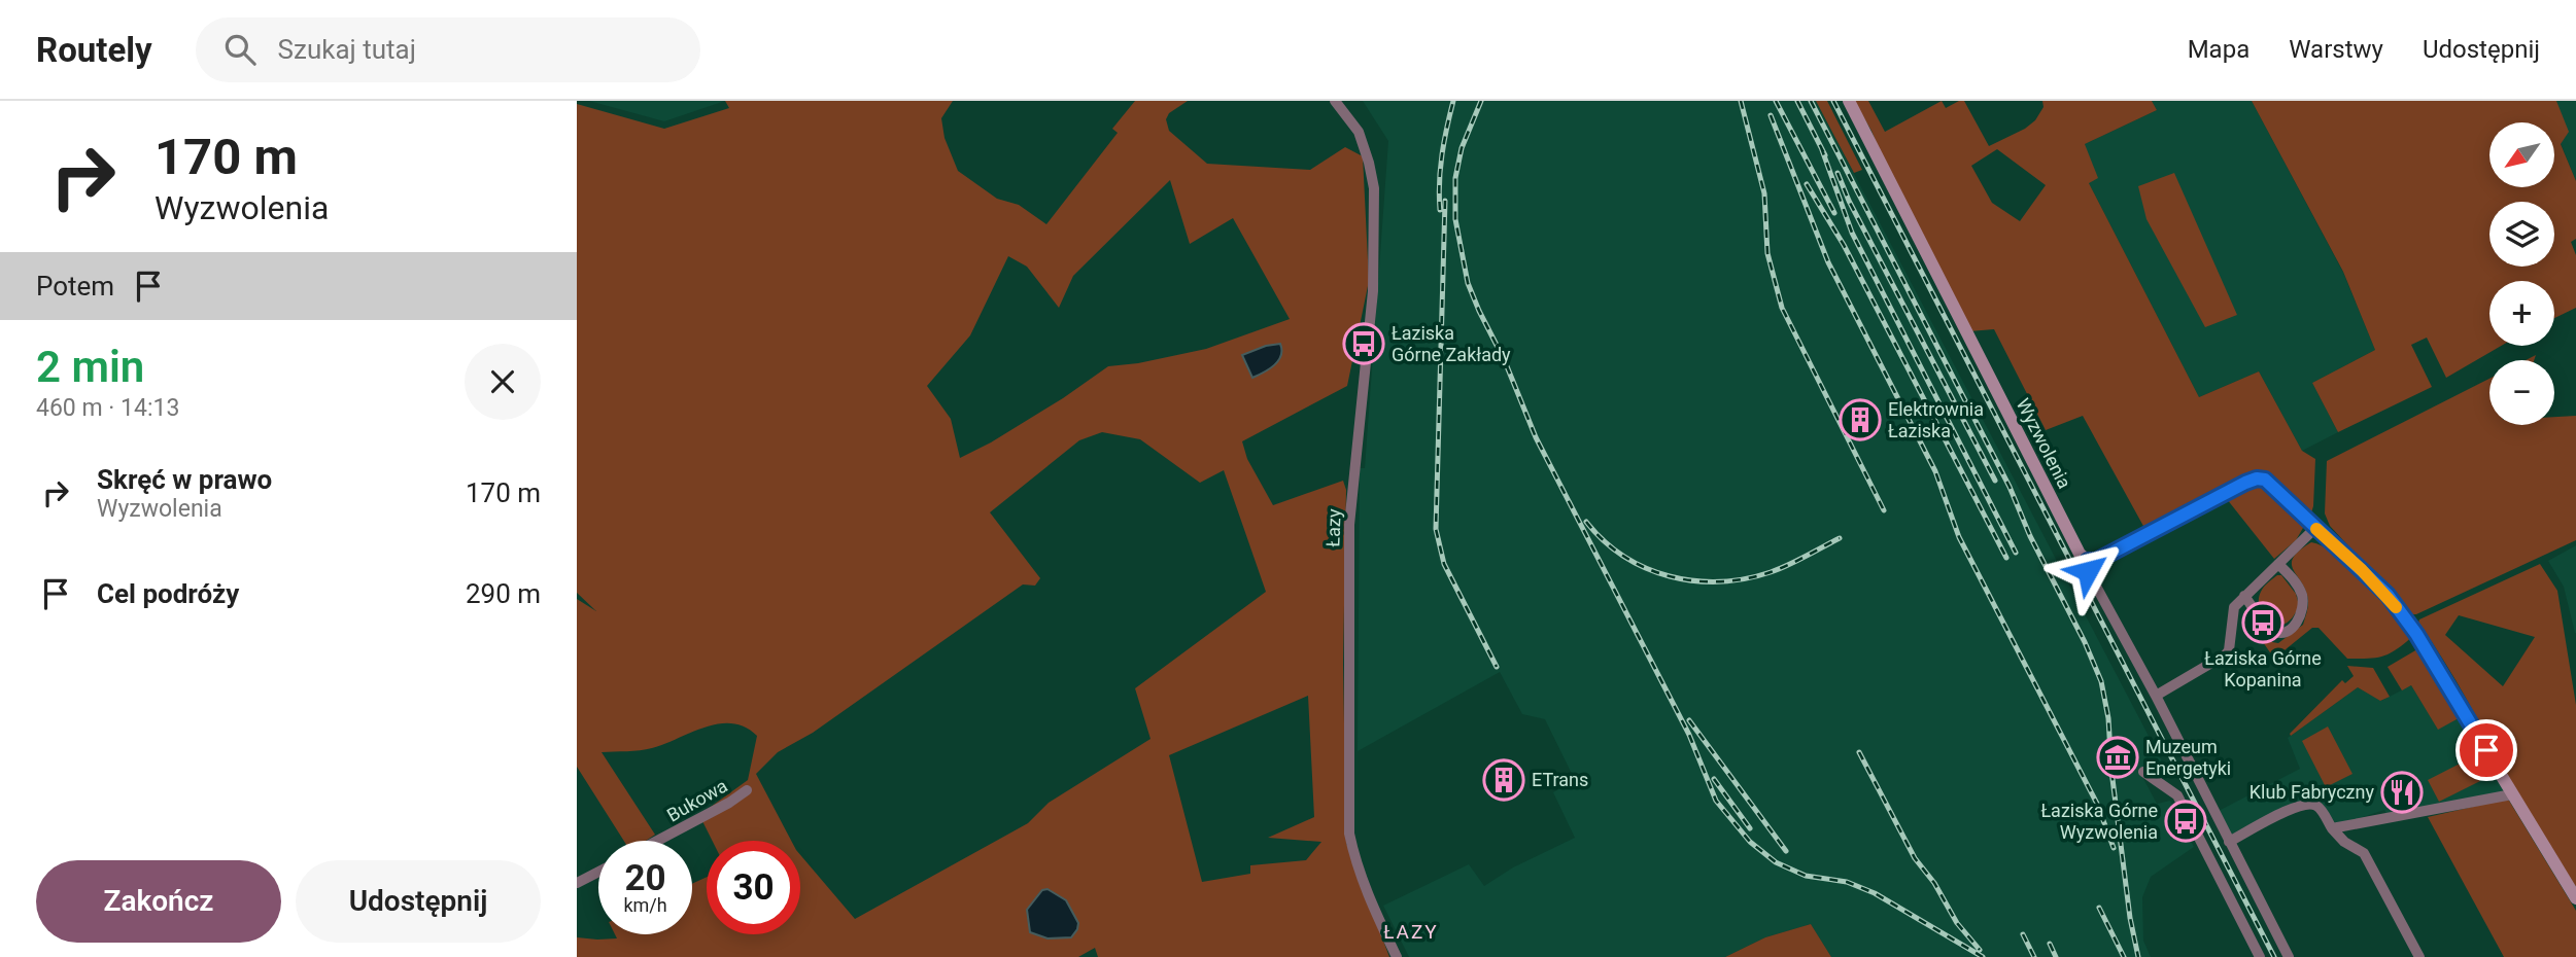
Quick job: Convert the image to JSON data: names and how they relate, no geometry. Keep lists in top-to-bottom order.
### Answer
{
  "streets": {
    "street": ["Wyzwolenia", "Łazy", "Bukowa"]
  },
  "districts": ["ŁAZY"],
  "places": {
    "bus stop": ["Łaziska Górne Zakłady", "Łaziska Górne Kopanina", "Łaziska Górne Wyzwolenia"],
    "building": ["Elektrownia Łaziska", "ETrans"],
    "museum": ["Muzeum Energetyki"],
    "restaurant": ["Klub Fabryczny"]
  },
  "north": "bottom left",
  "page": {
    "header": "Routely",
    "search": "Szukaj tutaj",
    "nav": ["Mapa", "Warstwy", "Udostępnij"],
    "turn": ["170 m", "Wyzwolenia"],
    "map_buttons": ["+", "−"],
    "then": "Potem",
    "heading": ["2 min", "460 m · 14:13"],
    "list": [
      {
        "name": "Skręć w prawo",
        "note": "Wyzwolenia",
        "value": "170 m"
      },
      {
        "name": "Cel podróży",
        "value": "290 m"
      }
    ],
    "speed": "20 km/h",
    "limit": "30",
    "buttons": ["Zakończ", "Udostępnij"]
  }
}
